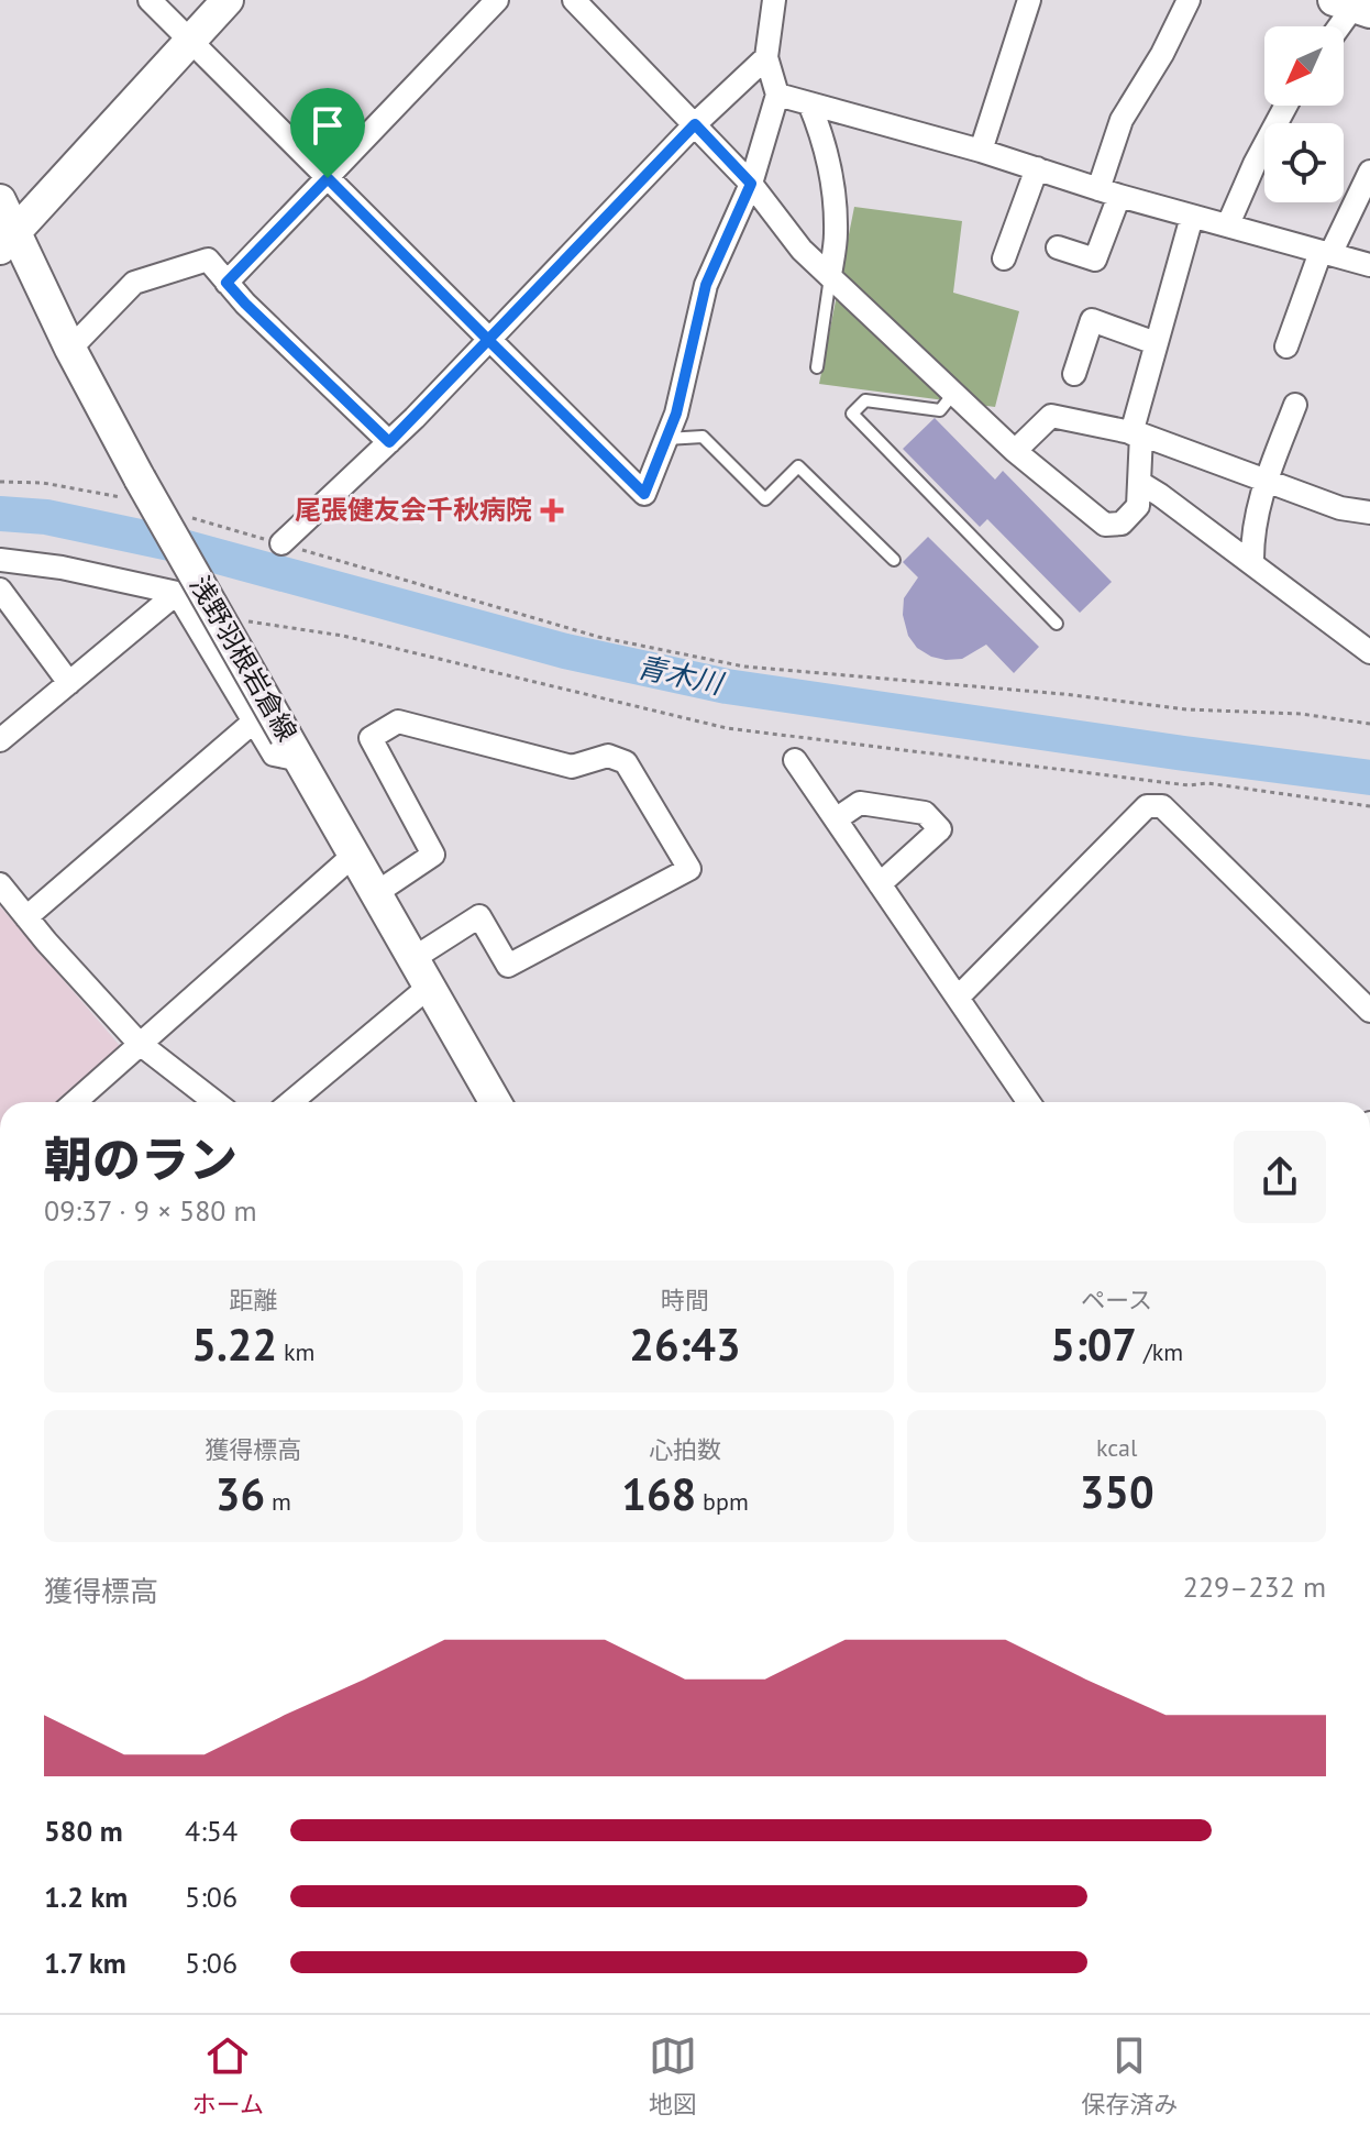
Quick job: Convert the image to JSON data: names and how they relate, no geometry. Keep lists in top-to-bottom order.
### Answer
{
  "streets": {
    "main road": ["浅野羽根岩倉線"]
  },
  "water": ["青木川"],
  "places": {
    "health": ["尾張健友会千秋病院"]
  },
  "north": "bottom left",
  "page": {
    "heading": ["朝のラン", "09:37 · 9 × 580 m"],
    "stats": [
      ["距離", "5.22 km"],
      ["時間", "26:43"],
      ["ペース", "5:07 /km"],
      ["獲得標高", "36 m"],
      ["心拍数", "168 bpm"],
      ["kcal", "350"]
    ],
    "chart": ["獲得標高", "229–232 m"],
    "list": [
      {
        "name": "580 m",
        "note": "4:54"
      },
      {
        "name": "1.2 km",
        "note": "5:06"
      },
      {
        "name": "1.7 km",
        "note": "5:06"
      }
    ],
    "tabs": ["ホーム", "地図", "保存済み"]
  }
}
